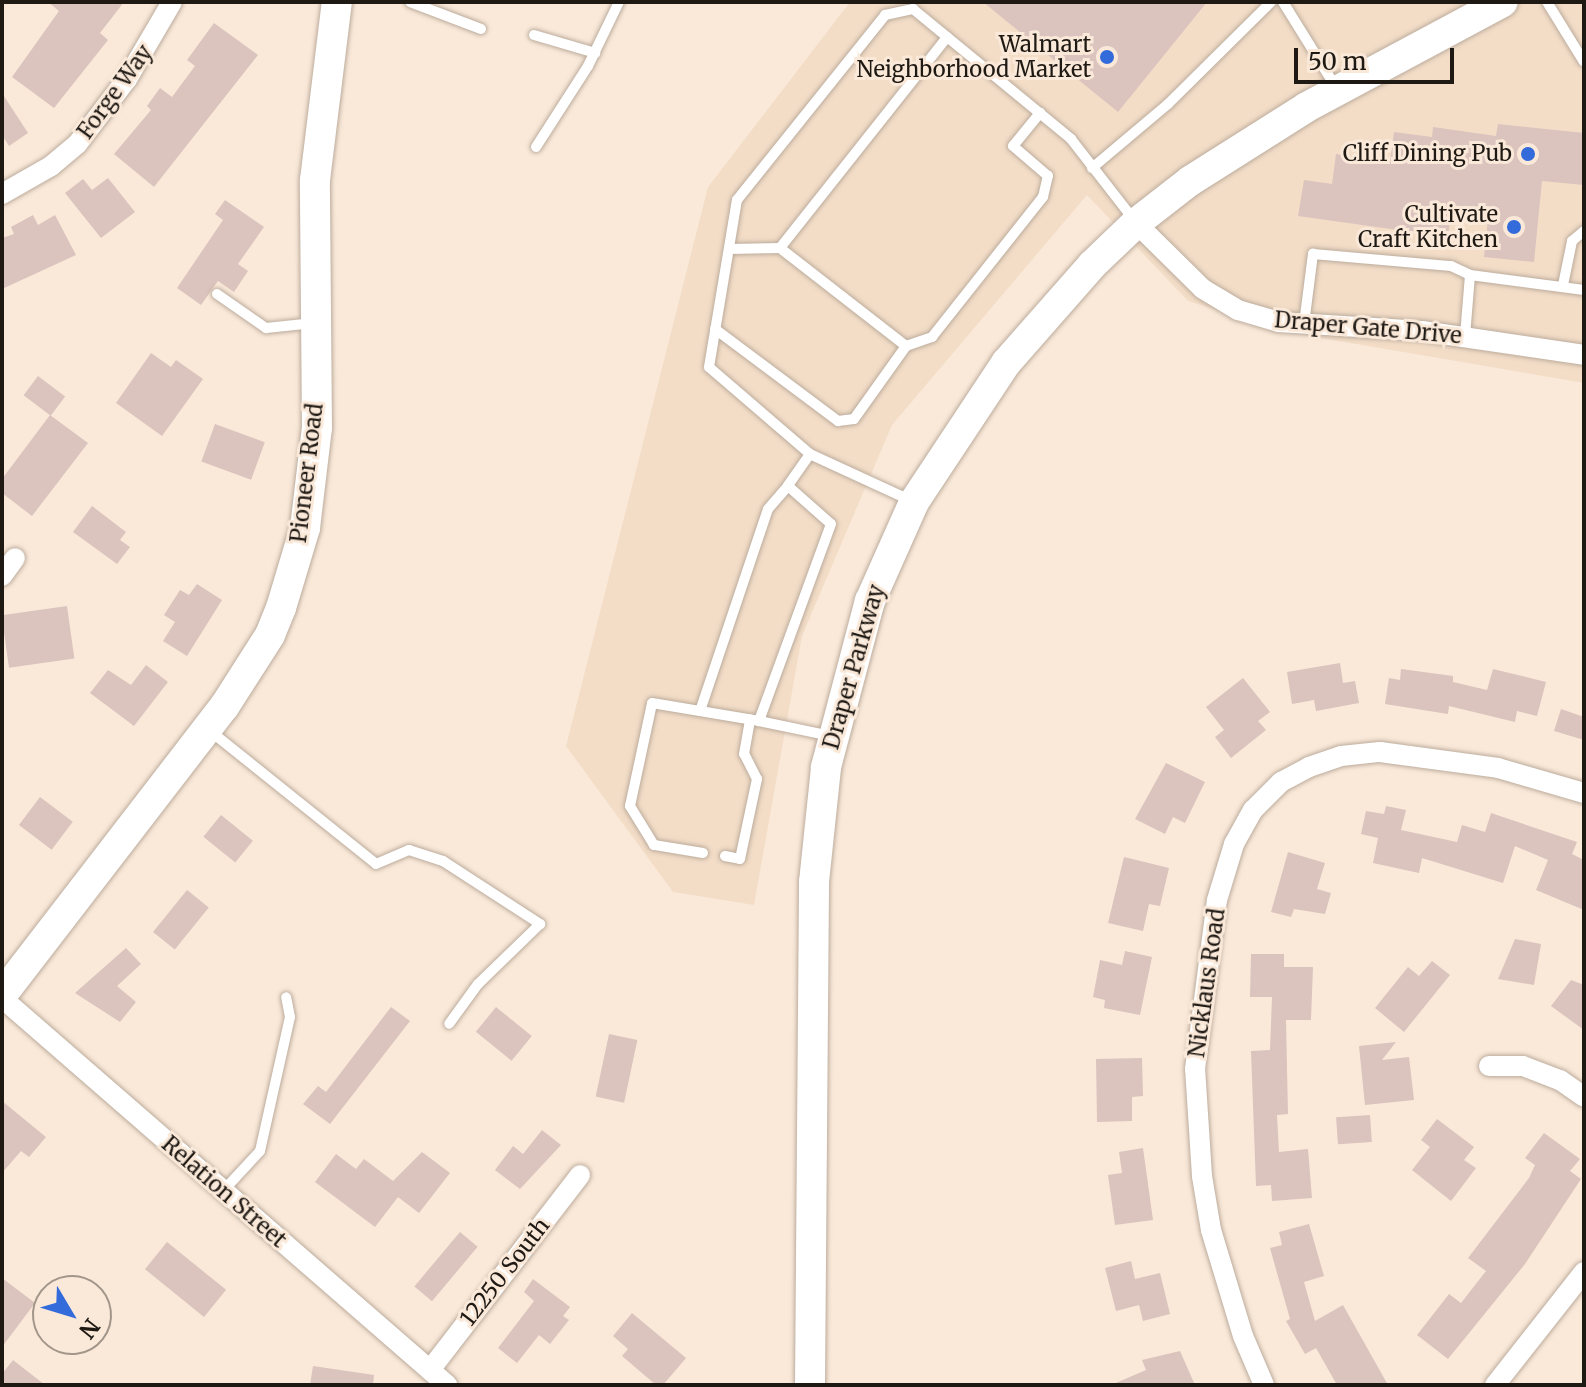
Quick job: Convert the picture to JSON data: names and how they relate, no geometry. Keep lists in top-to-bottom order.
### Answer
{
  "streets": {
    "main road": ["Pioneer Road", "Draper Parkway"],
    "street": [
      "Forge Way",
      "Draper Gate Drive",
      "Nicklaus Road",
      "Relation Street",
      "12250 South"
    ]
  },
  "crossings": [
    ["Draper Gate Drive", "Draper Parkway"],
    ["Pioneer Road", "Relation Street"],
    ["Relation Street", "12250 South"]
  ],
  "places": ["Walmart Neighborhood Market", "Cliff Dining Pub", "Cultivate Craft Kitchen"],
  "scale_bar": "50 m",
  "north": "bottom right"
}
